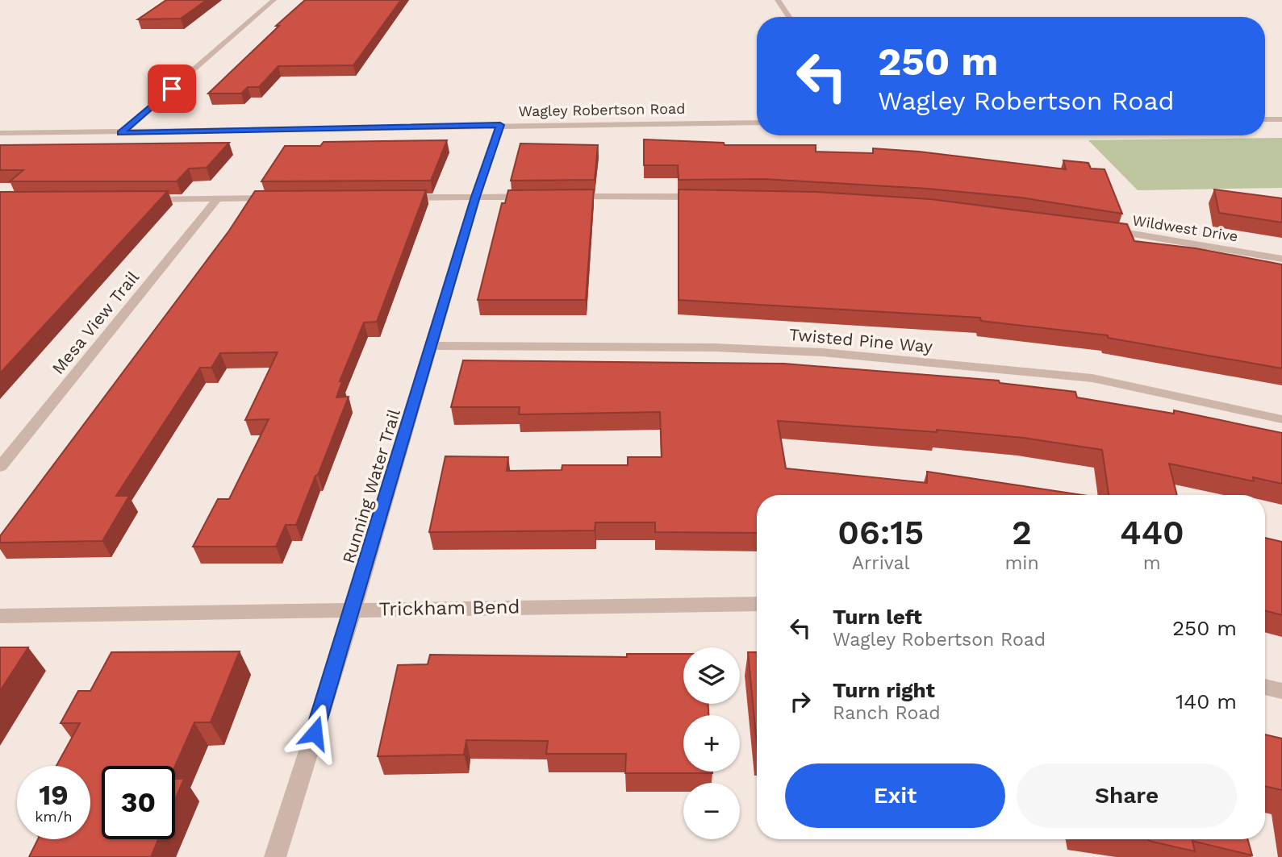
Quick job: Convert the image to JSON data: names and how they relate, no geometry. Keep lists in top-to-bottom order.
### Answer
{
  "streets": {
    "street": [
      "Wagley Robertson Road",
      "Wildwest Drive",
      "Mesa View Trail",
      "Twisted Pine Way",
      "Running Water Trail",
      "Trickham Bend"
    ]
  },
  "crossings": [
    ["Wagley Robertson Road", "Running Water Trail"],
    ["Twisted Pine Way", "Running Water Trail"],
    ["Running Water Trail", "Trickham Bend"]
  ],
  "page": {
    "turn": ["250 m", "Wagley Robertson Road"],
    "eta": [
      "06:15",
      "Arrival",
      "2",
      "min",
      "440",
      "m"
    ],
    "list": [
      {
        "name": "Turn left",
        "note": "Wagley Robertson Road",
        "value": "250 m"
      },
      {
        "name": "Turn right",
        "note": "Ranch Road",
        "value": "140 m"
      }
    ],
    "map_buttons": ["+", "−"],
    "buttons": ["Exit", "Share"],
    "speed": "19 km/h",
    "limit": "30"
  }
}
